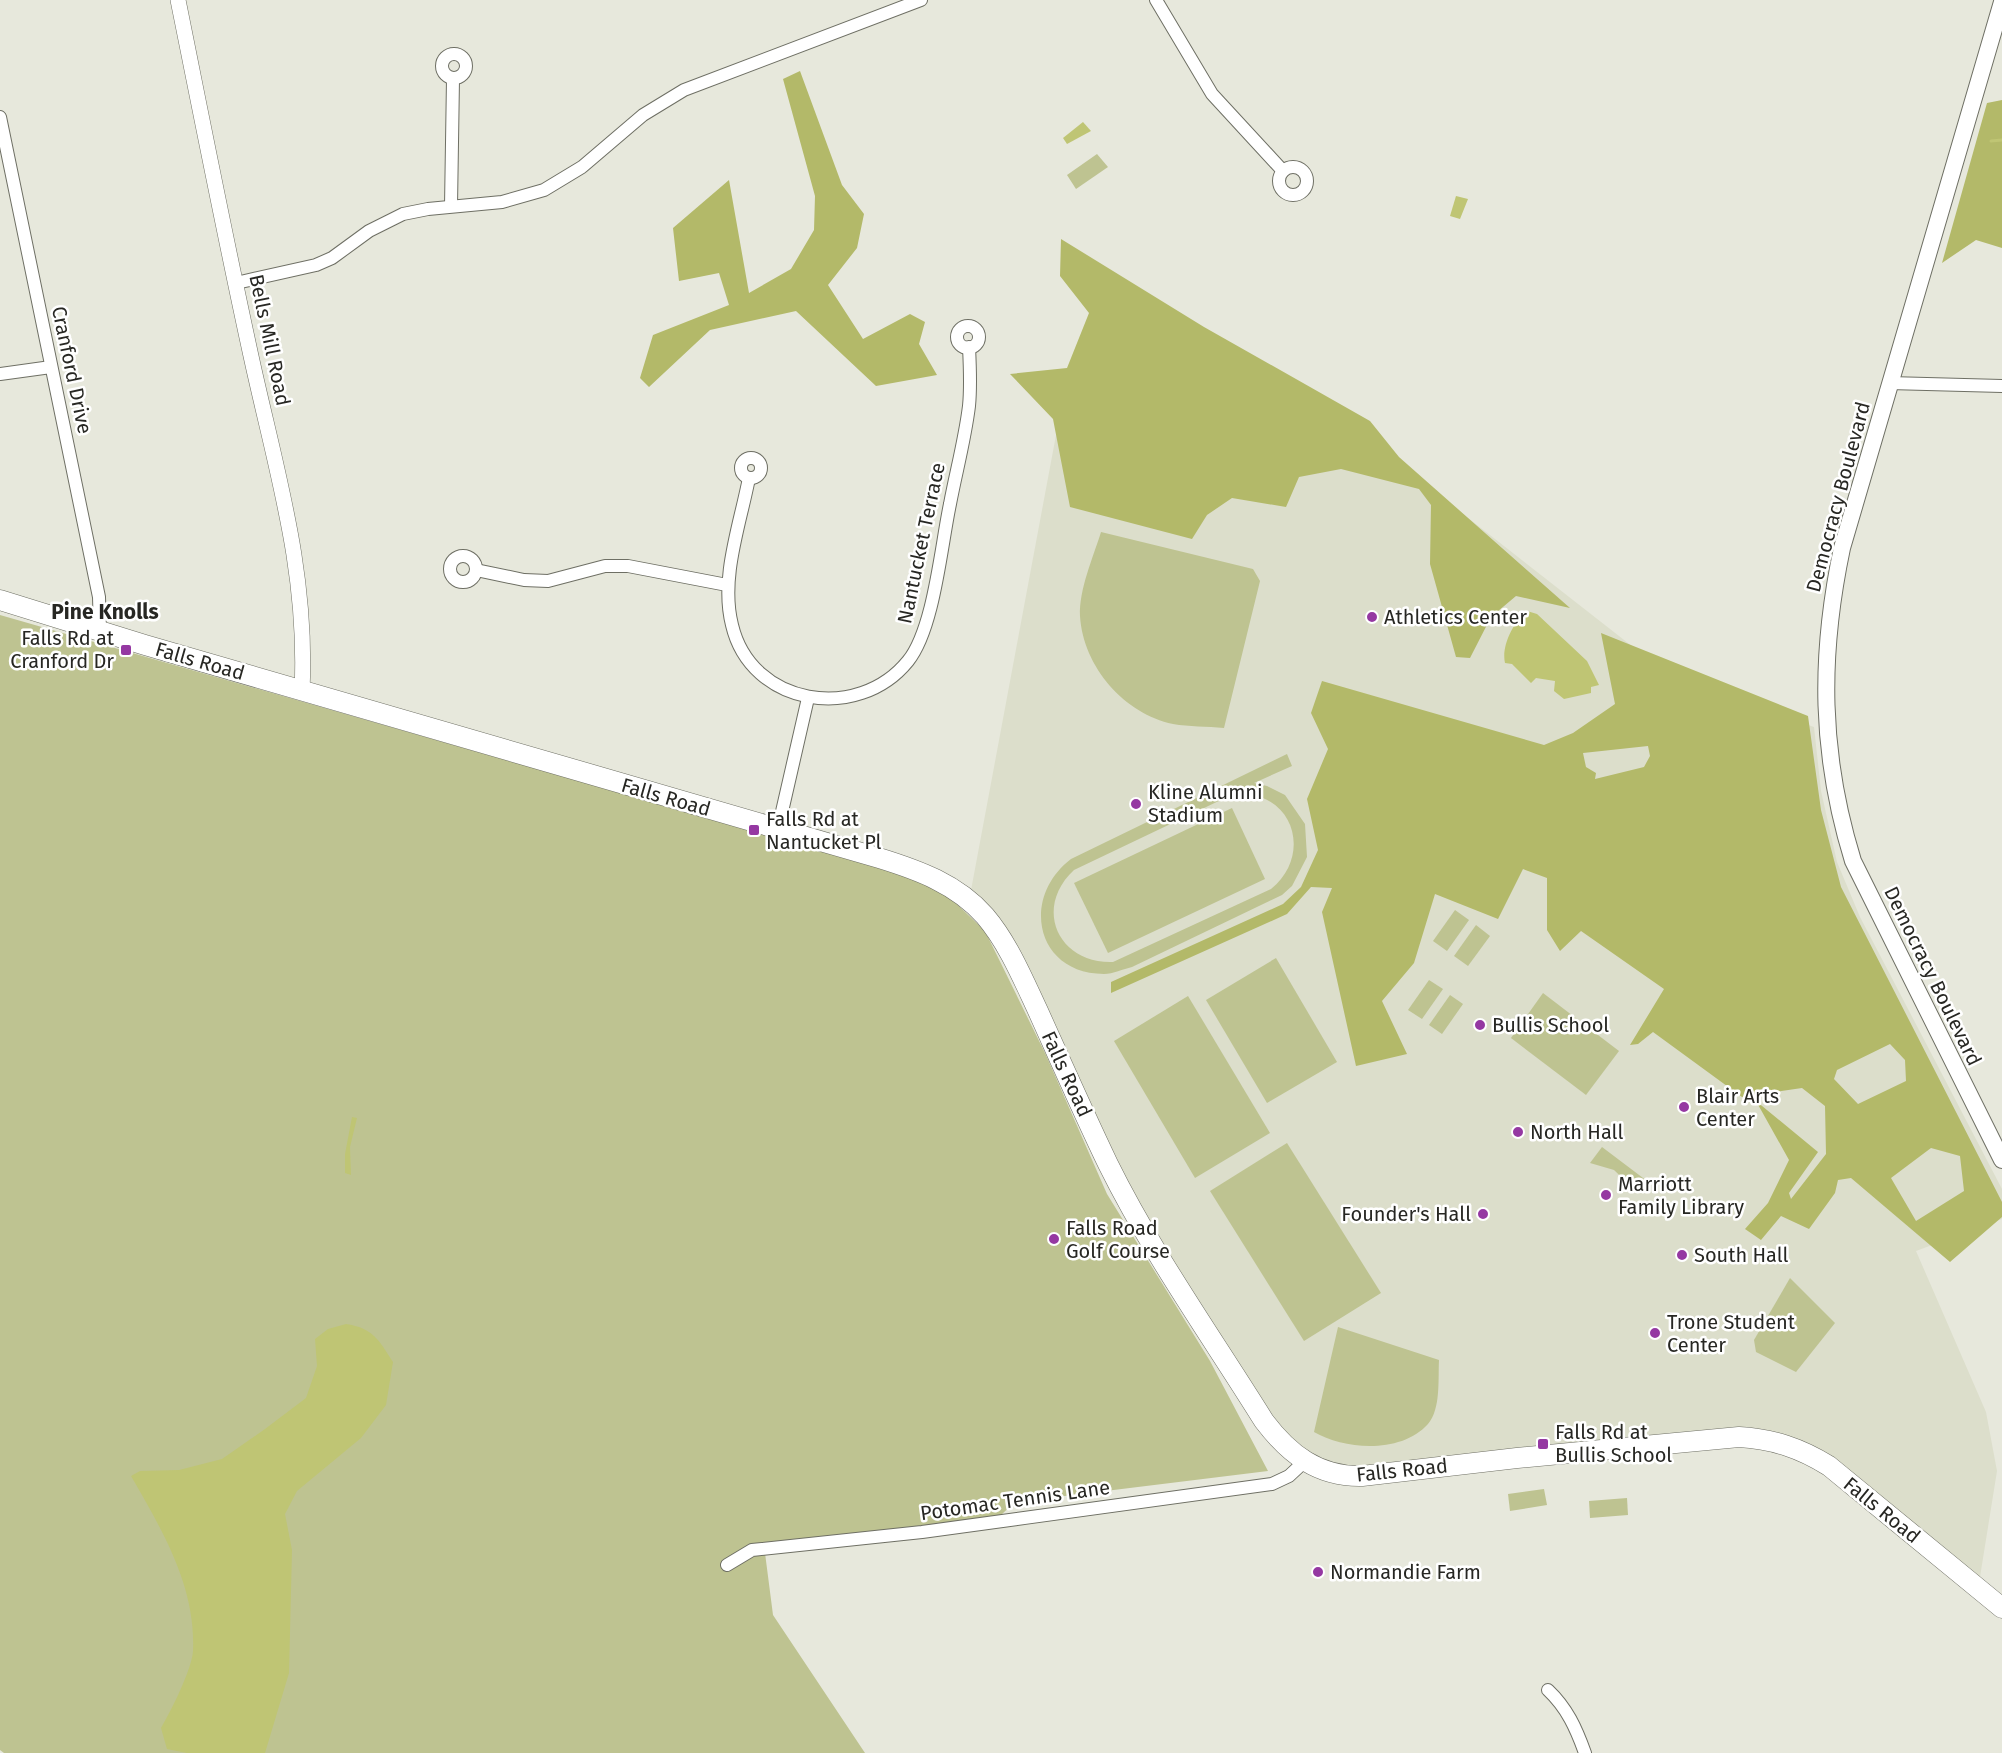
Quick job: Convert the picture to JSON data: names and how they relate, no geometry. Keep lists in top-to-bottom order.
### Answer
{
  "streets": {
    "main road": ["Democracy Boulevard", "Falls Road"],
    "street": [
      "Bells Mill Road",
      "Cranford Drive",
      "Nantucket Terrace",
      "Potomac Tennis Lane"
    ]
  },
  "crossings": [
    ["Bells Mill Road", "Falls Road"],
    ["Cranford Drive", "Falls Road"],
    ["Falls Road", "Potomac Tennis Lane"]
  ],
  "districts": ["Pine Knolls"],
  "places": {
    "other": [
      "Athletics Center",
      "Kline Alumni Stadium",
      "Bullis School",
      "Blair Arts Center",
      "North Hall",
      "Marriott Family Library",
      "Founder's Hall",
      "Falls Road Golf Course",
      "South Hall",
      "Trone Student Center",
      "Normandie Farm"
    ],
    "transit": ["Falls Rd at Cranford Dr", "Falls Rd at Nantucket Pl", "Falls Rd at Bullis School"]
  }
}
